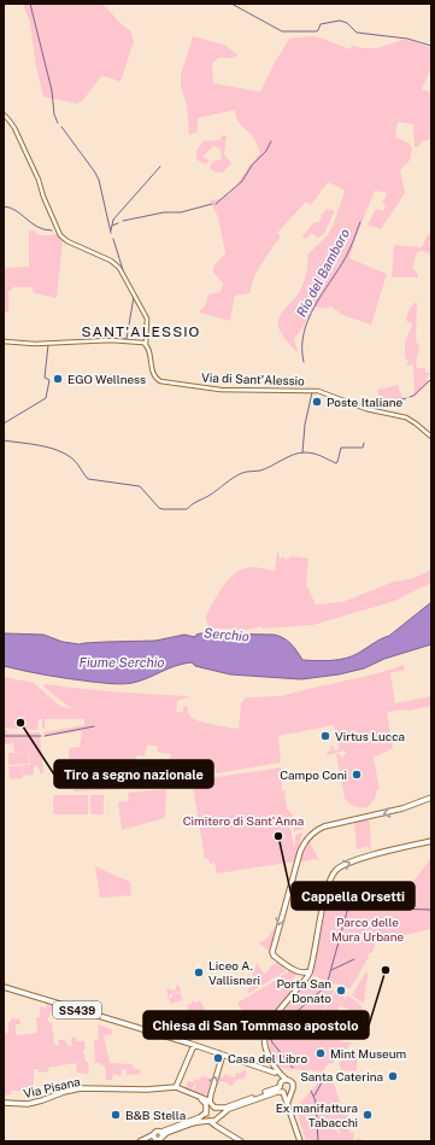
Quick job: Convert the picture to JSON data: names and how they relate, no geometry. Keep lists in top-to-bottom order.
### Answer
{
  "streets": {
    "main road": ["SS439", "Via Pisana"],
    "street": ["Via di Sant'Alessio"]
  },
  "districts": ["SANT'ALESSIO"],
  "water": ["Rio del Bamboro", "Serchio", "Fiume Serchio"],
  "parks": ["Cimitero di Sant'Anna", "Parco delle Mura Urbane"],
  "places": [
    "EGO Wellness",
    "Poste Italiane",
    "Tiro a segno nazionale",
    "Virtus Lucca",
    "Campo Coni",
    "Cappella Orsetti",
    "Chiesa di San Tommaso apostolo",
    "Liceo A. Vallisneri",
    "Porta San Donato",
    "Mint Museum",
    "Casa del Libro",
    "Santa Caterina",
    "B&B Stella",
    "Ex manifattura Tabacchi"
  ]
}
